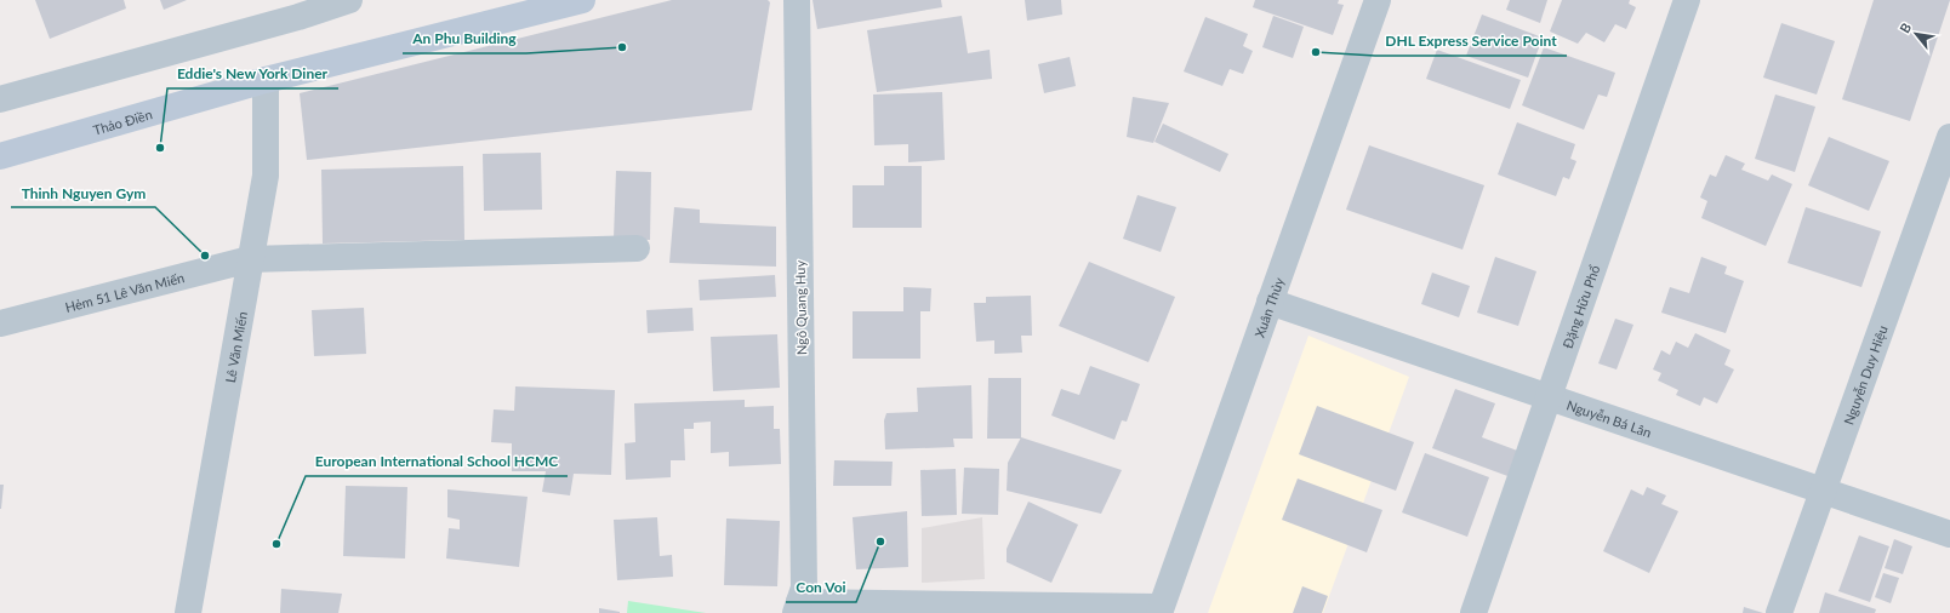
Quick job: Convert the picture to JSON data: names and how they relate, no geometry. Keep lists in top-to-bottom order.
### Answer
{
  "streets": {
    "main road": ["Thảo Điền"],
    "street": [
      "Hẻm 51 Lê Văn Miến",
      "Xuân Thủy",
      "Đặng Hữu Phổ",
      "Ngô Quang Huy",
      "Lê Văn Miến",
      "Nguyễn Duy Hiệu",
      "Nguyễn Bá Lân"
    ]
  },
  "crossings": [
    ["Thảo Điền", "Lê Văn Miến"],
    ["Hẻm 51 Lê Văn Miến", "Lê Văn Miến"],
    ["Xuân Thủy", "Nguyễn Bá Lân"],
    ["Đặng Hữu Phổ", "Nguyễn Bá Lân"],
    ["Nguyễn Duy Hiệu", "Nguyễn Bá Lân"]
  ],
  "places": [
    "An Phu Building",
    "DHL Express Service Point",
    "Eddie's New York Diner",
    "Thinh Nguyen Gym",
    "Con Voi",
    "European International School HCMC"
  ],
  "north": "top left"
}
